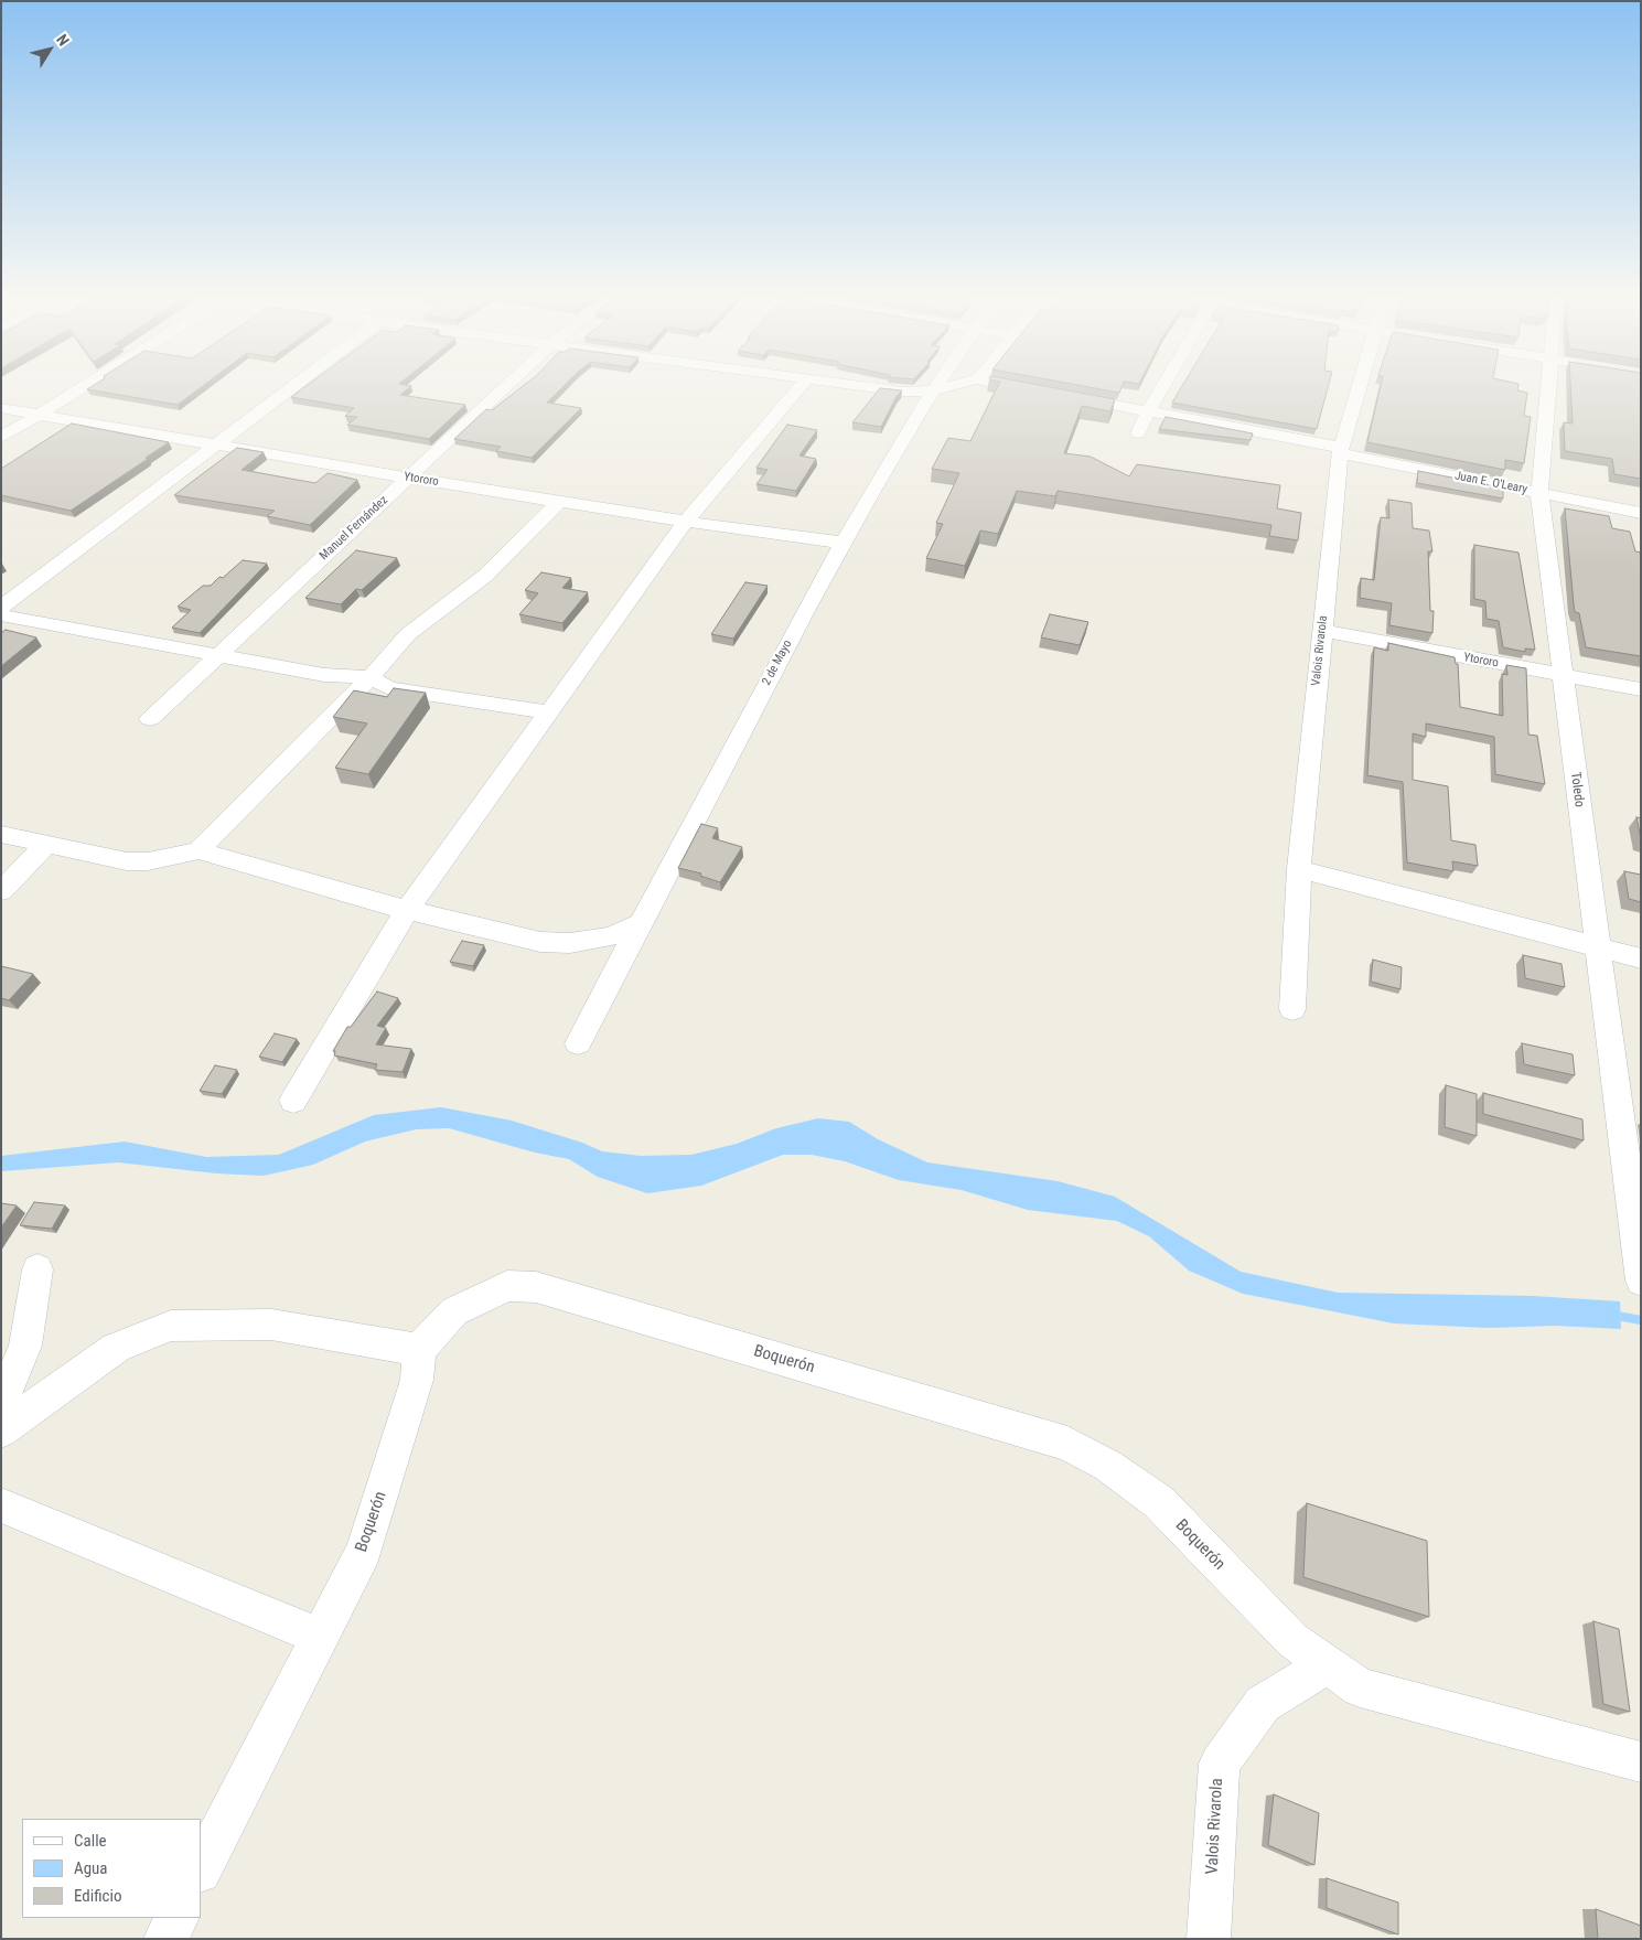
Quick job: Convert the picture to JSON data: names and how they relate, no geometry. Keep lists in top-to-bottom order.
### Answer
{
  "streets": {
    "street": [
      "Ytororo",
      "Juan E. O'Leary",
      "Manuel Fernández",
      "Valois Rivarola",
      "2 de Mayo",
      "Toledo",
      "Boquerón"
    ]
  },
  "crossings": [
    ["Ytororo", "Manuel Fernández"],
    ["Ytororo", "Valois Rivarola"],
    ["Ytororo", "2 de Mayo"],
    ["Ytororo", "Toledo"],
    ["Juan E. O'Leary", "Valois Rivarola"],
    ["Juan E. O'Leary", "Toledo"],
    ["Valois Rivarola", "Boquerón"]
  ],
  "legend": ["Calle", "Agua", "Edificio"],
  "north": "top right"
}
